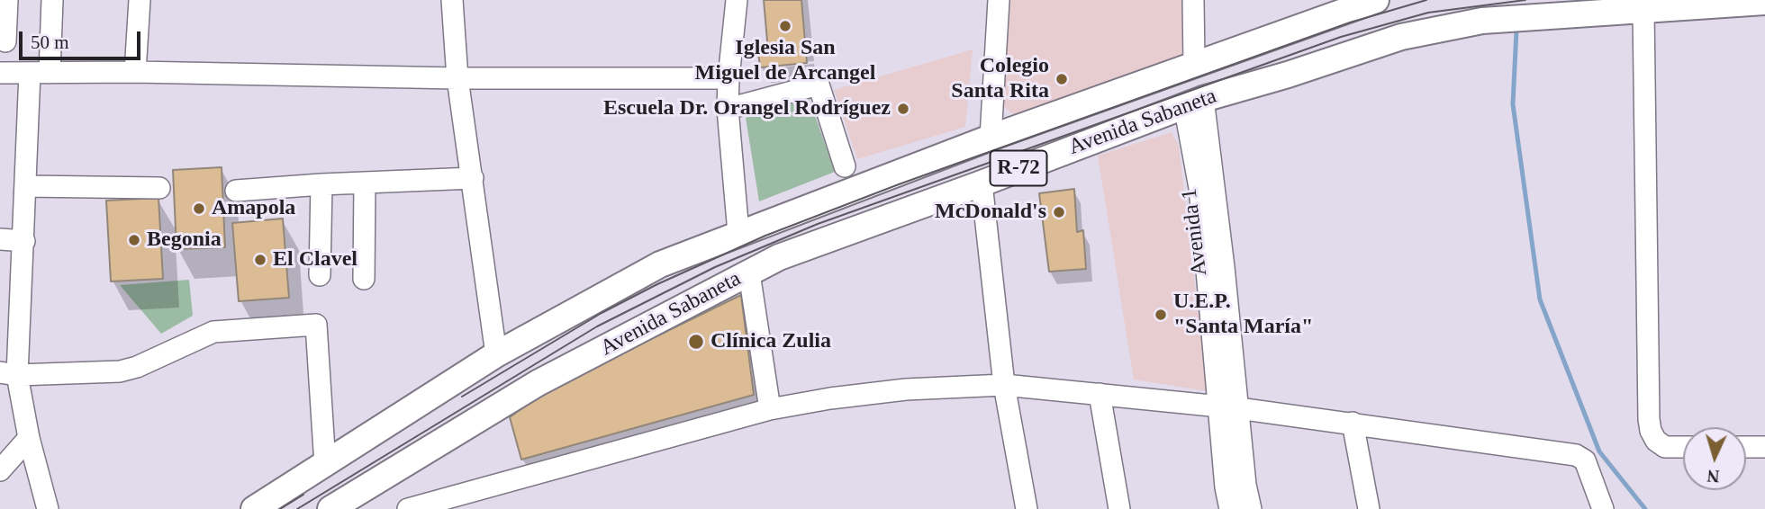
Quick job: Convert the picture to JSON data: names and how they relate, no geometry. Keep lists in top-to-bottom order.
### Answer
{
  "streets": {
    "main road": ["Avenida Sabaneta", "R-72"]
  },
  "places": [
    "Iglesia San Miguel de Arcangel",
    "Colegio Santa Rita",
    "Escuela Dr. Orangel Rodríguez",
    "Amapola",
    "McDonald's",
    "Begonia",
    "El Clavel",
    "U.E.P. \"Santa María\"",
    "Clínica Zulia"
  ],
  "scale_bar": "50 m",
  "north": "bottom"
}
